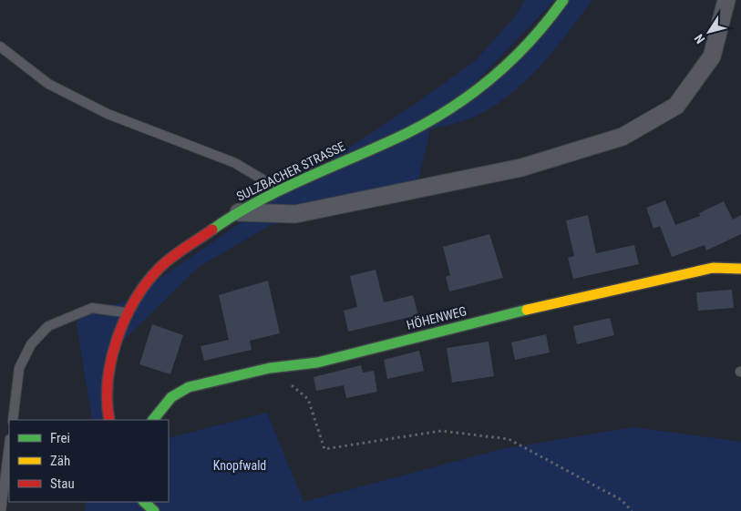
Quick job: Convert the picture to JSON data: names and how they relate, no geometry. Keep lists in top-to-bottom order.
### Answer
{
  "streets": {
    "main road": ["SULZBACHER STRASSE", "HÖHENWEG"]
  },
  "parks": ["Knopfwald"],
  "legend": ["Frei", "Zäh", "Stau"],
  "north": "bottom left"
}
